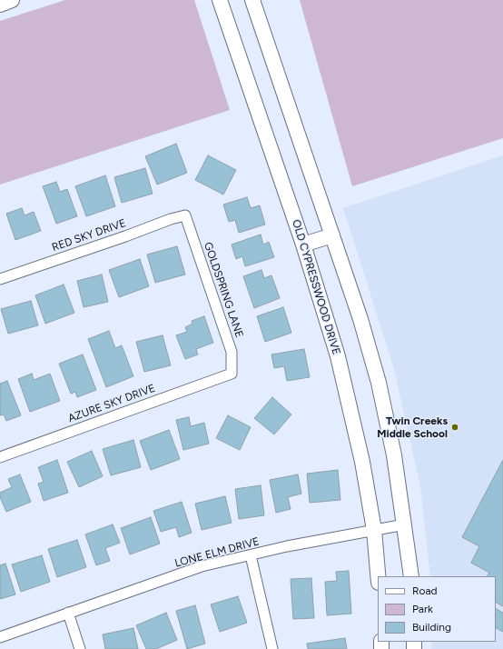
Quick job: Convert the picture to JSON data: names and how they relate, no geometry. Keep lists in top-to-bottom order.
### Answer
{
  "streets": {
    "street": [
      "RED SKY DRIVE",
      "OLD CYPRESSWOOD DRIVE",
      "GOLDSPRING LANE",
      "AZURE SKY DRIVE",
      "LONE ELM DRIVE"
    ]
  },
  "crossings": [
    ["RED SKY DRIVE", "GOLDSPRING LANE"],
    ["OLD CYPRESSWOOD DRIVE", "LONE ELM DRIVE"],
    ["GOLDSPRING LANE", "AZURE SKY DRIVE"]
  ],
  "places": ["Twin Creeks Middle School"],
  "legend": ["Road", "Park", "Building"]
}
